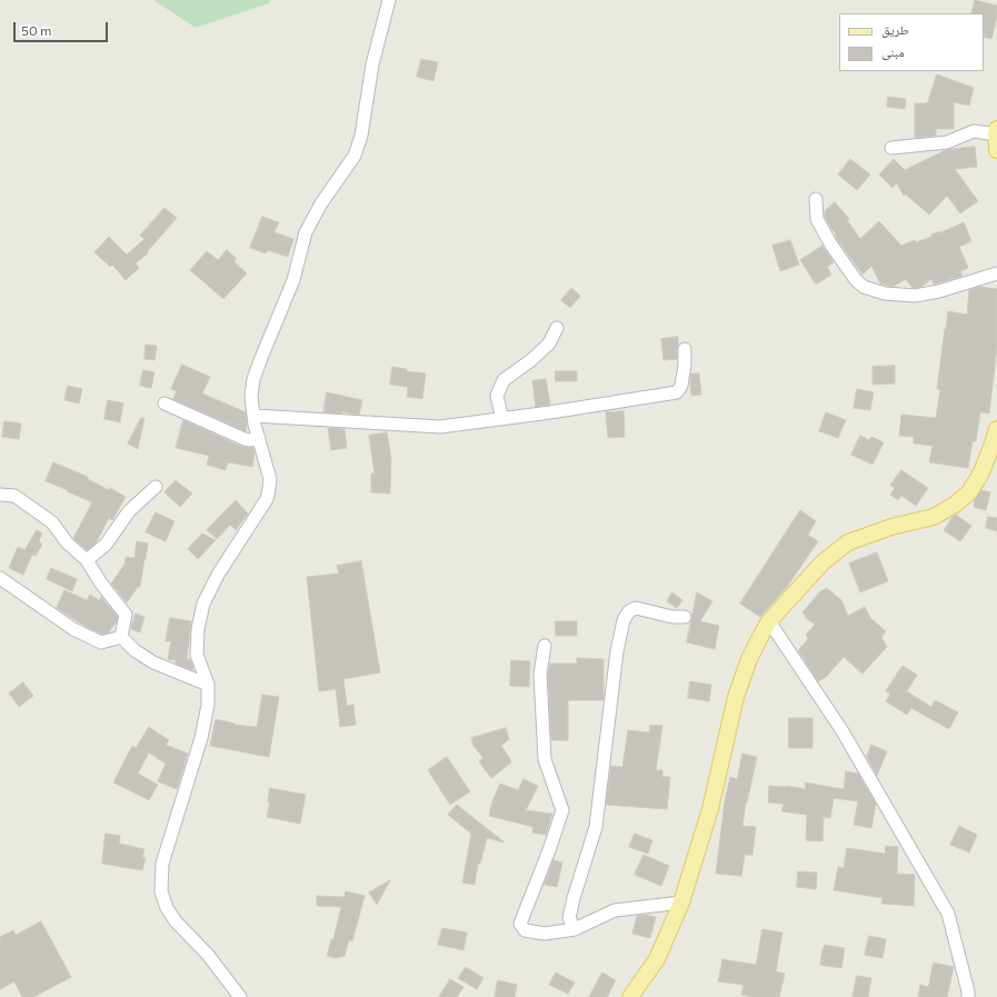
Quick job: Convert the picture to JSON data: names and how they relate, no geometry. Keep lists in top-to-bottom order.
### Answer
{
  "legend": ["طريق", "مبنى"],
  "scale_bar": "50 m"
}
